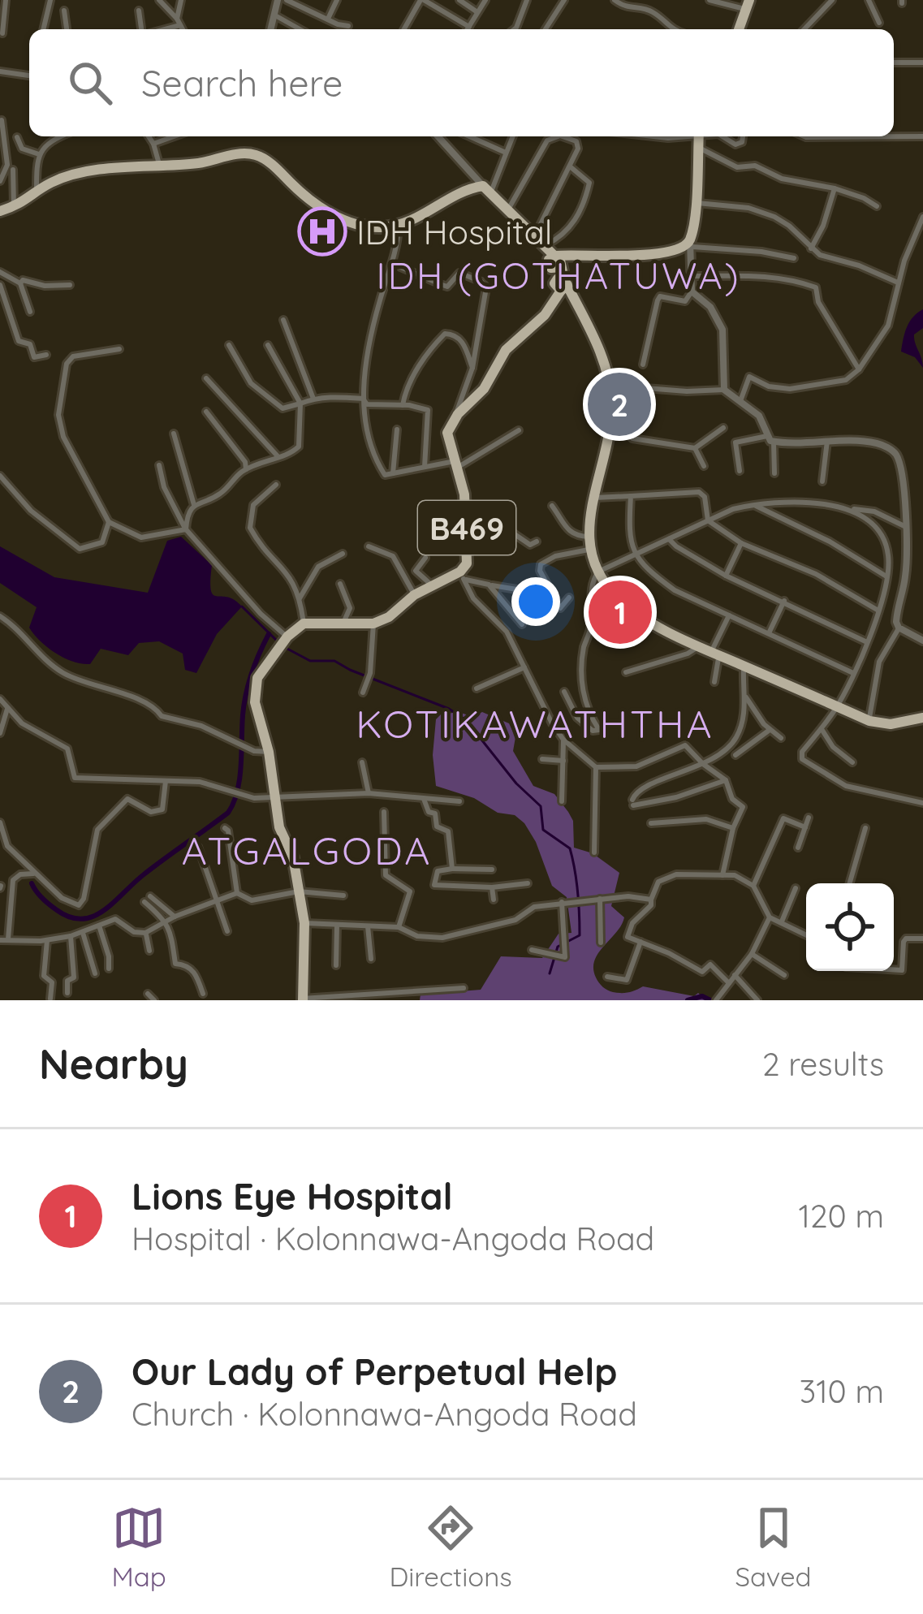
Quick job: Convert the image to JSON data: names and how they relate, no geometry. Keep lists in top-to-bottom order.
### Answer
{
  "streets": {
    "main road": ["B469"]
  },
  "districts": ["IDH (GOTHATUWA)", "KOTIKAWATHTHA", "ATGALGODA"],
  "places": {
    "hospital": ["IDH Hospital"]
  },
  "page": {
    "search": "Search here",
    "pins": ["2", "1"],
    "heading": ["Nearby", "2 results"],
    "list": [
      {
        "mark": "1",
        "name": "Lions Eye Hospital",
        "note": "Hospital · Kolonnawa-Angoda Road",
        "value": "120 m"
      },
      {
        "mark": "2",
        "name": "Our Lady of Perpetual Help",
        "note": "Church · Kolonnawa-Angoda Road",
        "value": "310 m"
      }
    ],
    "nav": ["Map", "Directions", "Saved"]
  }
}
